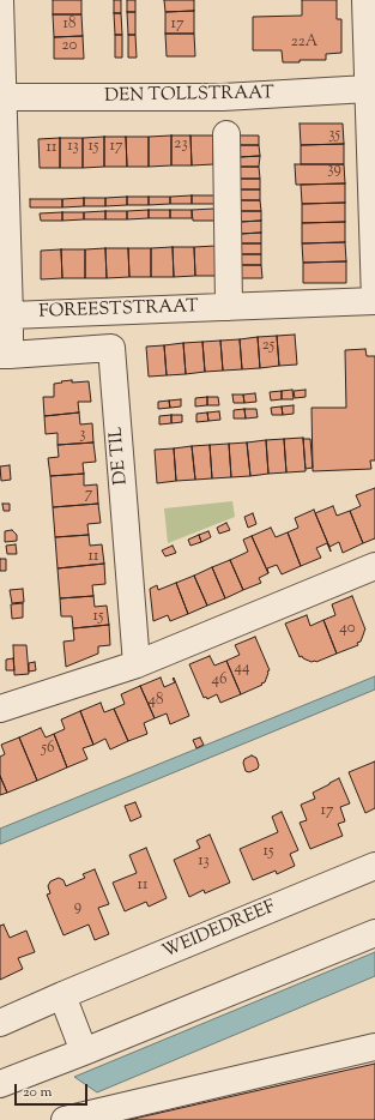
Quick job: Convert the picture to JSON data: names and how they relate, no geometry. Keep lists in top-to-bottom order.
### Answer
{
  "streets": {
    "street": [
      "DEN TOLLSTRAAT",
      "FOREESTSTRAAT",
      "DE TIL",
      "WEIDEDREEF"
    ]
  },
  "house_numbers": [
    "18",
    "17",
    "22A",
    "20",
    "35",
    "23",
    "13",
    "15",
    "17",
    "11",
    "39",
    "25",
    "3",
    "7",
    "11",
    "15",
    "40",
    "44",
    "46",
    "48",
    "56",
    "17",
    "15",
    "13",
    "11",
    "9"
  ],
  "scale_bar": "20 m"
}
